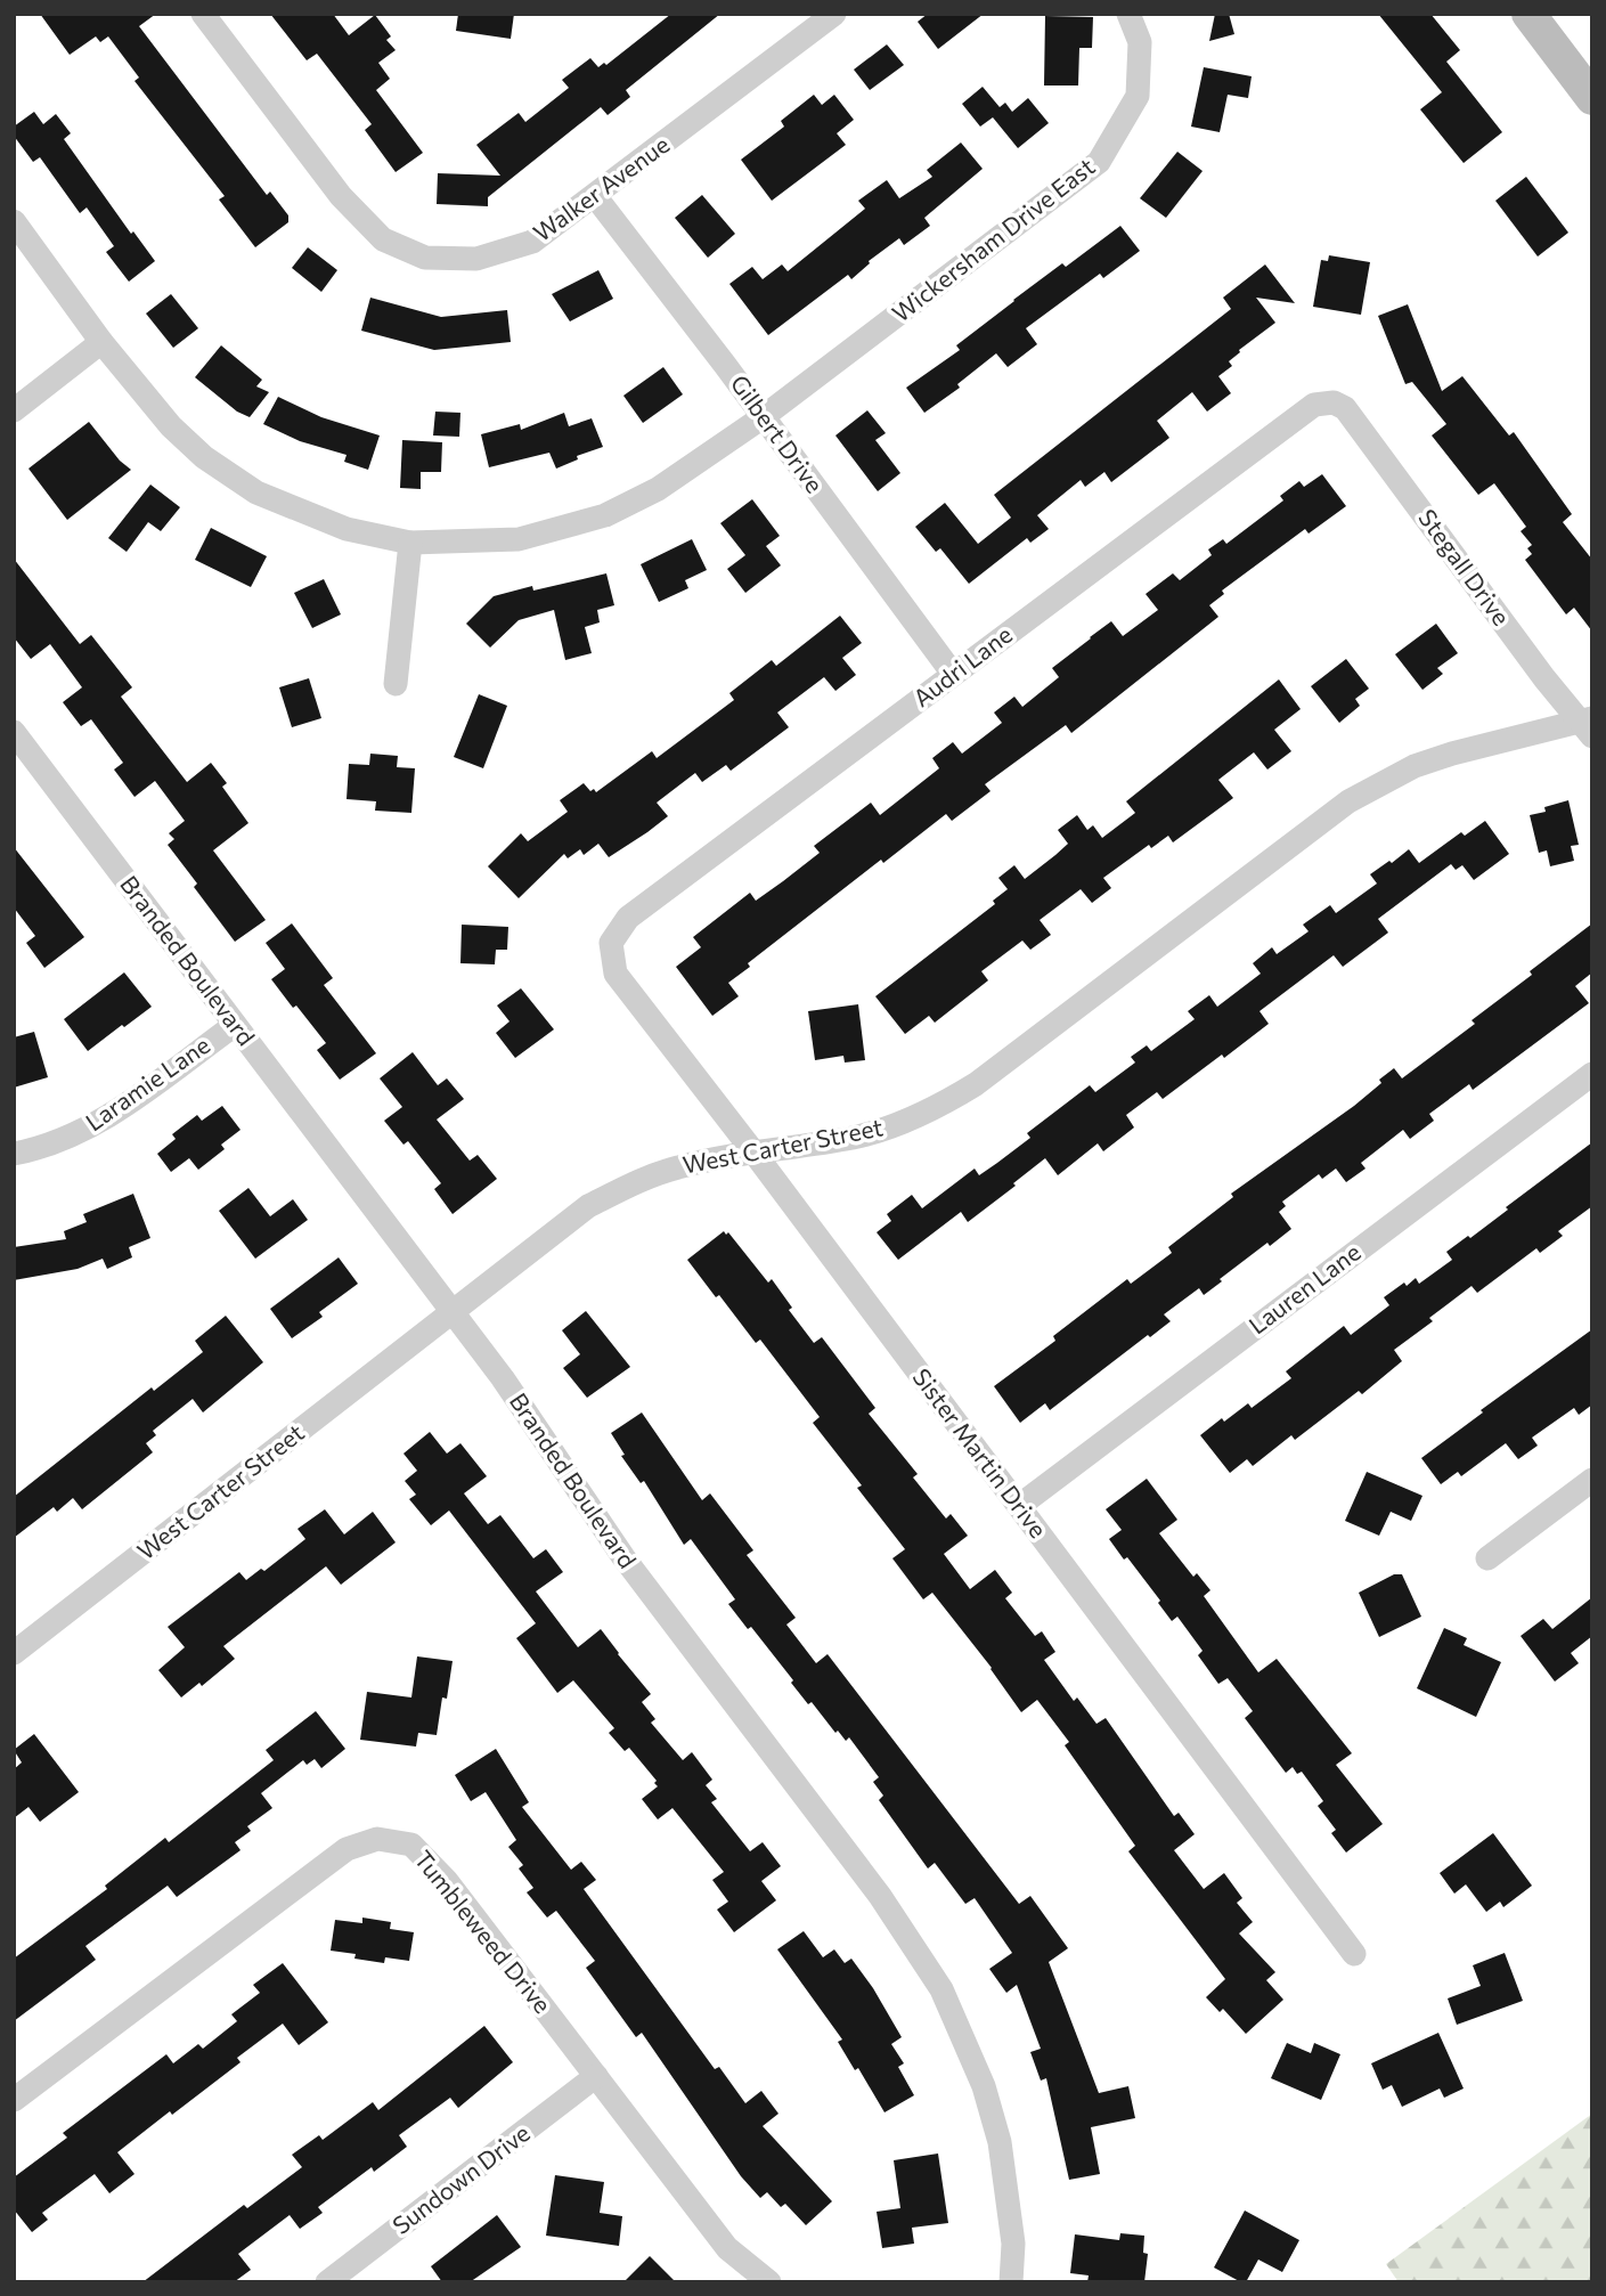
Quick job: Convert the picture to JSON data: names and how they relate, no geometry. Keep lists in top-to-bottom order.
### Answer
{
  "streets": {
    "street": [
      "Walker Avenue",
      "Wickersham Drive East",
      "Gilbert Drive",
      "Stegall Drive",
      "Audri Lane",
      "Branded Boulevard",
      "Laramie Lane",
      "West Carter Street",
      "Lauren Lane",
      "Sister Martin Drive",
      "Tumbleweed Drive",
      "Sundown Drive"
    ]
  },
  "crossings": [
    ["Walker Avenue", "Gilbert Drive"],
    ["Wickersham Drive East", "Gilbert Drive"],
    ["Gilbert Drive", "Audri Lane"],
    ["Stegall Drive", "Audri Lane"],
    ["Stegall Drive", "West Carter Street"],
    ["Audri Lane", "Sister Martin Drive"],
    ["Branded Boulevard", "Laramie Lane"],
    ["Branded Boulevard", "West Carter Street"],
    ["West Carter Street", "Sister Martin Drive"],
    ["Lauren Lane", "Sister Martin Drive"],
    ["Tumbleweed Drive", "Sundown Drive"]
  ]
}
